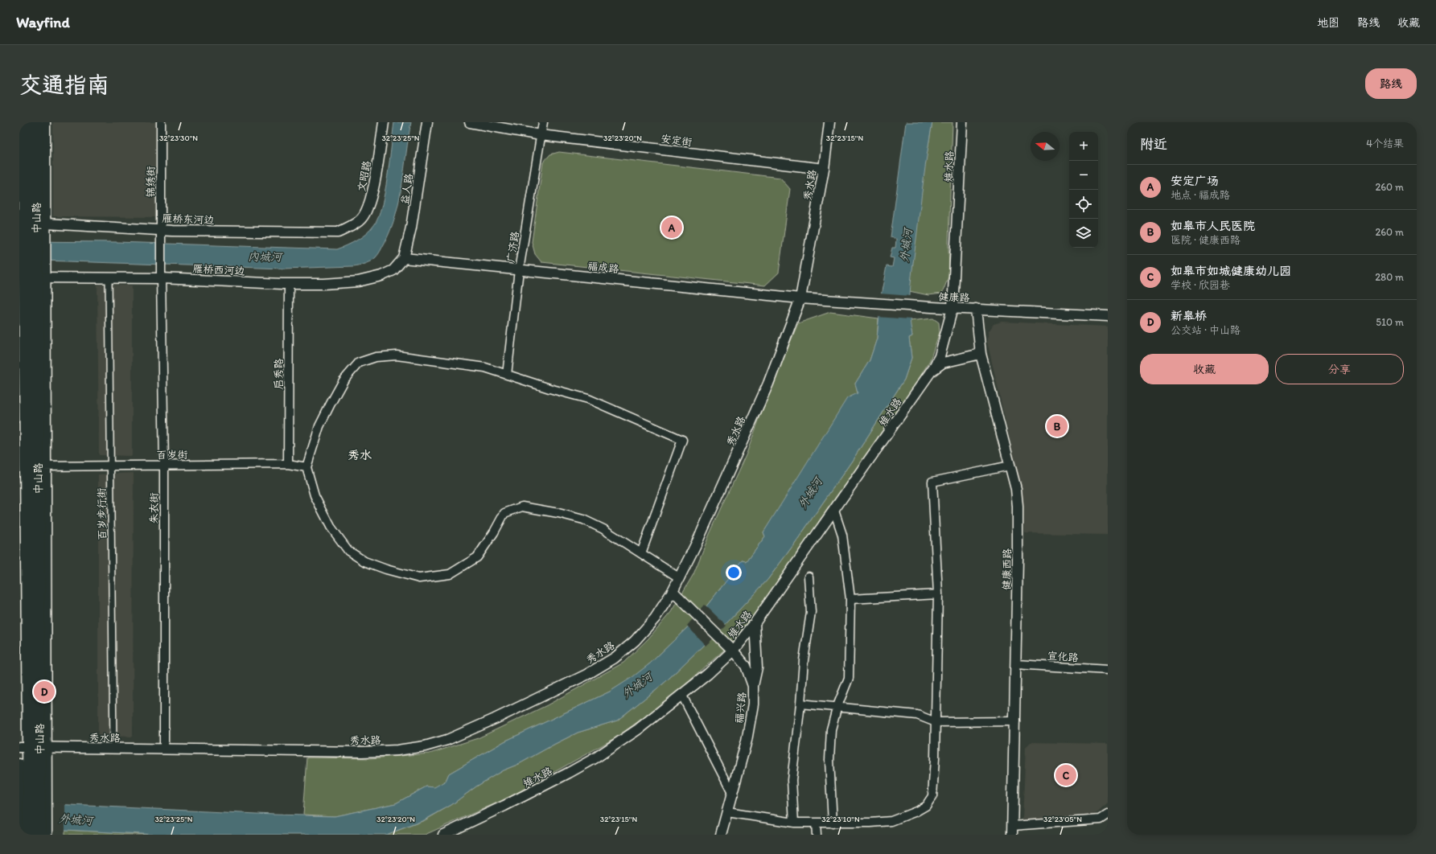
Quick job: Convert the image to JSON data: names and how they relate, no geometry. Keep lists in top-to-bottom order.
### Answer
{
  "streets": {
    "main road": ["中山路"],
    "street": [
      "安定街",
      "雉水路",
      "文昭路",
      "锦绣街",
      "秀水路",
      "益人路",
      "雁桥东河边",
      "广济路",
      "福成路",
      "雁桥西河边",
      "健康路",
      "启秀路",
      "百岁街",
      "朱衣街",
      "百岁步行街",
      "健康西路",
      "宣化路",
      "福兴路"
    ]
  },
  "crossings": [
    ["安定街", "秀水路"],
    ["安定街", "广济路"],
    ["雉水路", "健康路"],
    ["雉水路", "健康西路"],
    ["雉水路", "福兴路"],
    ["文昭路", "雁桥东河边"],
    ["锦绣街", "雁桥东河边"],
    ["锦绣街", "朱衣街"],
    ["秀水路", "中山路"],
    ["秀水路", "福成路"],
    ["秀水路", "健康路"],
    ["秀水路", "朱衣街"],
    ["秀水路", "百岁步行街"],
    ["秀水路", "福兴路"],
    ["益人路", "福成路"],
    ["益人路", "雁桥西河边"],
    ["中山路", "雁桥东河边"],
    ["中山路", "雁桥西河边"],
    ["中山路", "百岁街"],
    ["广济路", "福成路"],
    ["福成路", "雁桥西河边"],
    ["福成路", "健康路"],
    ["雁桥西河边", "启秀路"],
    ["雁桥西河边", "朱衣街"],
    ["雁桥西河边", "百岁步行街"],
    ["健康路", "健康西路"],
    ["启秀路", "百岁街"],
    ["百岁街", "朱衣街"],
    ["百岁街", "百岁步行街"],
    ["健康西路", "宣化路"]
  ],
  "districts": ["秀水"],
  "water": ["外城河", "内城河"],
  "north": "left",
  "page": {
    "header": "Wayfind",
    "nav": ["地图", "路线", "收藏"],
    "buttons": [
      "路线",
      ["收藏", "分享"]
    ],
    "title": "交通指南",
    "heading": ["附近", "4个结果"],
    "map_buttons": ["+", "−"],
    "list": [
      {
        "mark": "A",
        "name": "安定广场",
        "note": "地点 · 福成路",
        "value": "260 m"
      },
      {
        "mark": "B",
        "name": "如皋市人民医院",
        "note": "医院 · 健康西路",
        "value": "260 m"
      },
      {
        "mark": "C",
        "name": "如皋市如城健康幼儿园",
        "note": "学校 · 欣园巷",
        "value": "280 m"
      },
      {
        "mark": "D",
        "name": "新皋桥",
        "note": "公交站 · 中山路",
        "value": "510 m"
      }
    ],
    "pins": [
      "A",
      "B",
      "D",
      "C"
    ]
  },
  "coordinates": [
    "32°23'30\"N",
    "32°23'25\"N",
    "32°23'20\"N",
    "32°23'15\"N",
    "32°23'10\"N",
    "32°23'05\"N"
  ]
}
